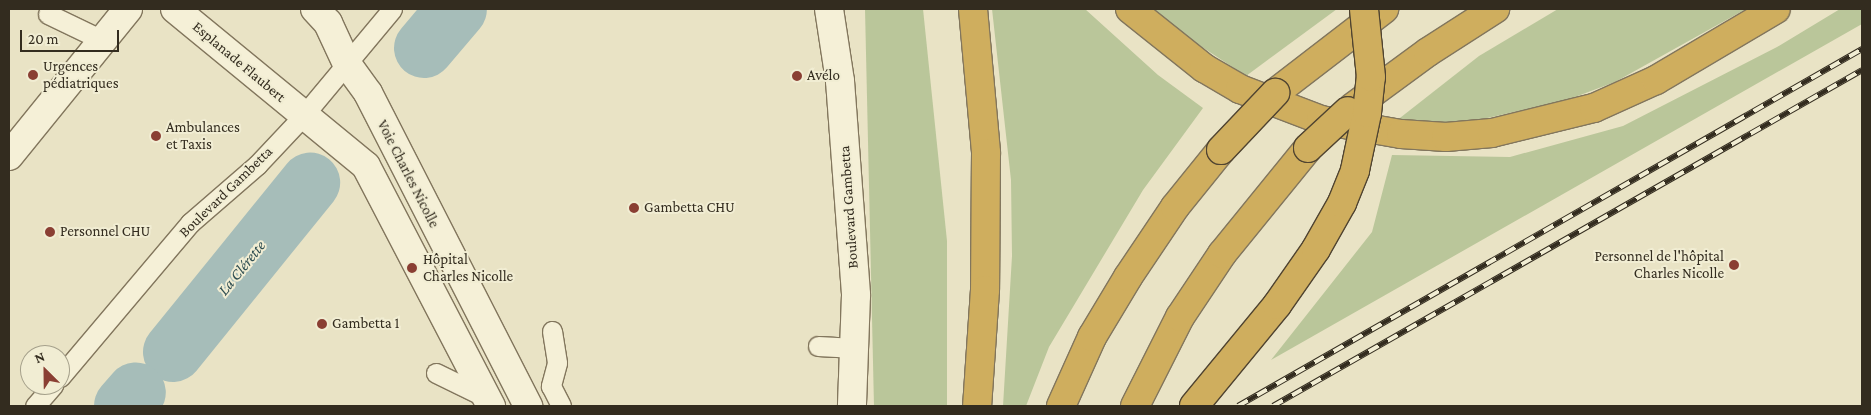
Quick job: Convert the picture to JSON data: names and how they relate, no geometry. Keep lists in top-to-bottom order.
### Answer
{
  "streets": {
    "street": ["Esplanade Flaubert", "Voie Charles Nicolle", "Boulevard Gambetta"]
  },
  "crossings": [
    ["Esplanade Flaubert", "Boulevard Gambetta"],
    ["Voie Charles Nicolle", "Boulevard Gambetta"]
  ],
  "water": ["La Clérette"],
  "places": [
    "Urgences pédiatriques",
    "Avélo",
    "Ambulances et Taxis",
    "Gambetta CHU",
    "Personnel CHU",
    "Personnel de l'hôpital Charles Nicolle",
    "Hôpital Charles Nicolle",
    "Gambetta 1"
  ],
  "scale_bar": "20 m",
  "north": "top left"
}
